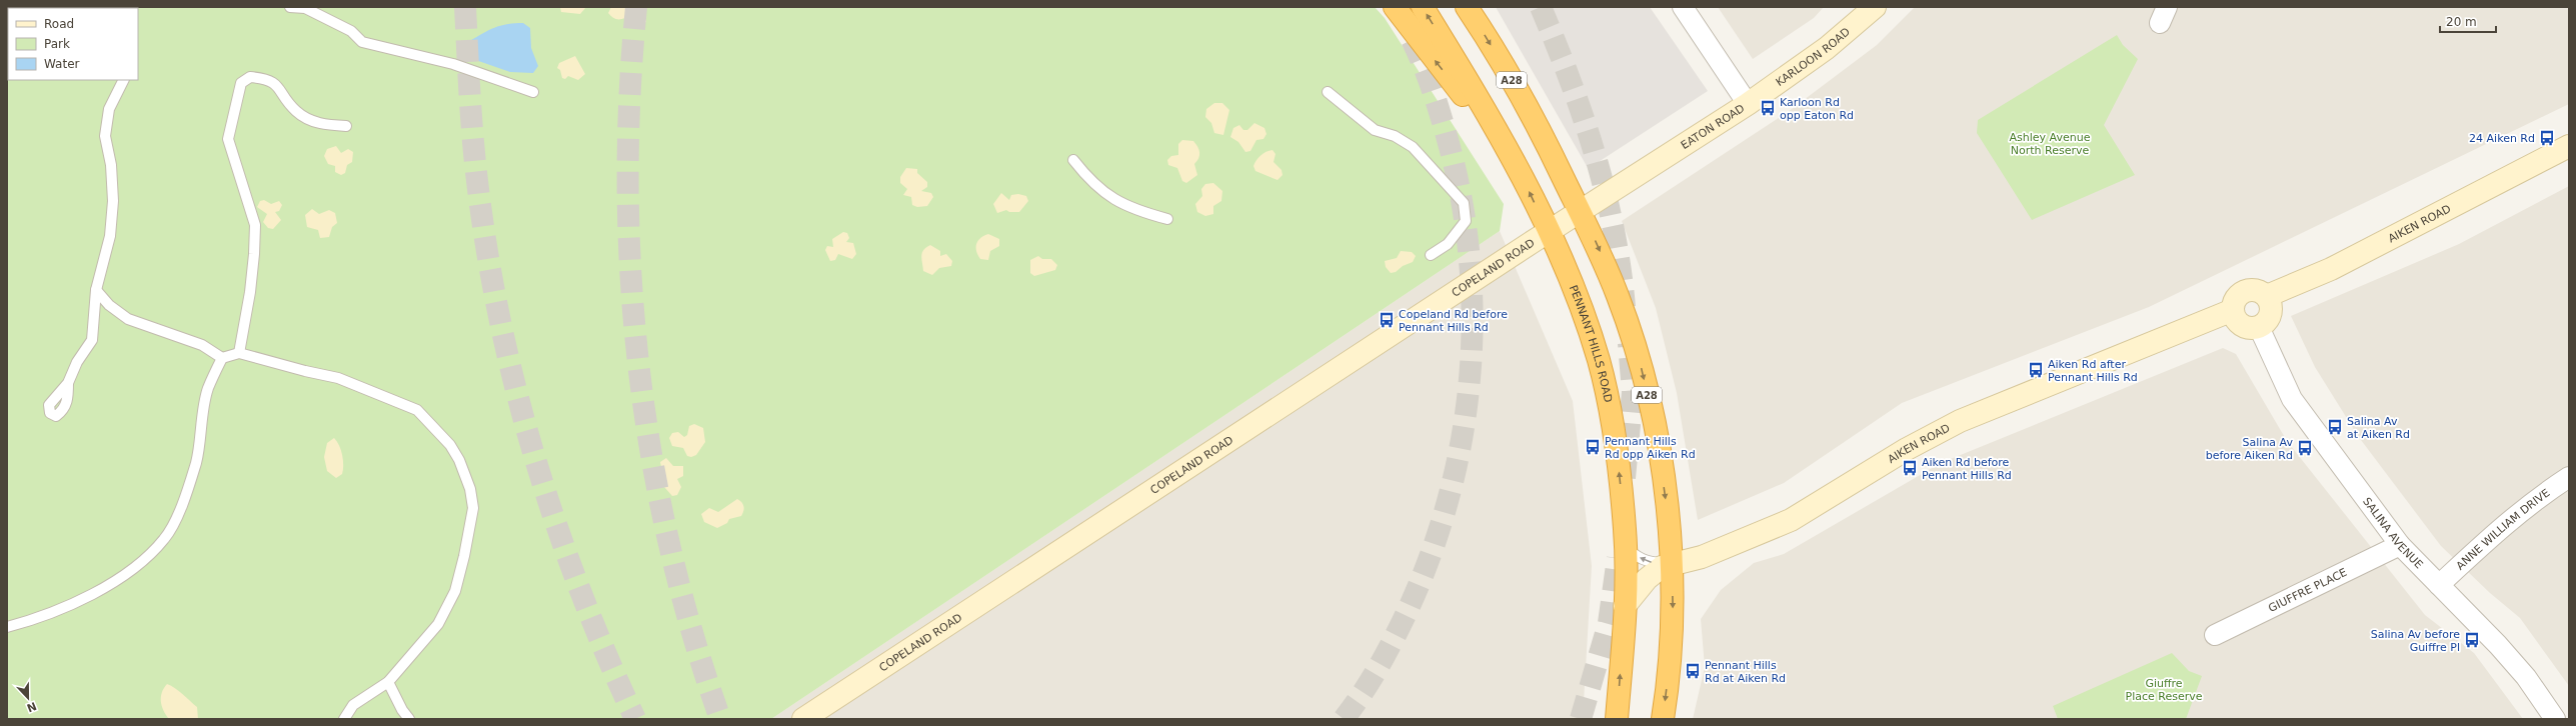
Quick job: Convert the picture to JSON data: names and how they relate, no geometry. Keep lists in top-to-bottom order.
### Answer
{
  "streets": {
    "highway": ["A28", "PENNANT HILLS ROAD"],
    "main road": [
      "KARLOON ROAD",
      "EATON ROAD",
      "AIKEN ROAD",
      "COPELAND ROAD"
    ],
    "street": ["ANNE WILLIAM DRIVE", "SALINA AVENUE", "GIUFFRE PLACE"]
  },
  "crossings": [
    ["KARLOON ROAD", "EATON ROAD"],
    ["A28", "EATON ROAD"],
    ["A28", "AIKEN ROAD"],
    ["A28", "COPELAND ROAD"],
    ["EATON ROAD", "COPELAND ROAD"],
    ["AIKEN ROAD", "PENNANT HILLS ROAD"],
    ["AIKEN ROAD", "SALINA AVENUE"],
    ["COPELAND ROAD", "PENNANT HILLS ROAD"],
    ["ANNE WILLIAM DRIVE", "SALINA AVENUE"],
    ["SALINA AVENUE", "GIUFFRE PLACE"]
  ],
  "parks": ["Ashley Avenue North Reserve", "Giuffre Place Reserve"],
  "places": {
    "bus stop": [
      "Karloon Rd opp Eaton Rd",
      "24 Aiken Rd",
      "Copeland Rd before Pennant Hills Rd",
      "Aiken Rd after Pennant Hills Rd",
      "Salina Av at Aiken Rd",
      "Pennant Hills Rd opp Aiken Rd",
      "Salina Av before Aiken Rd",
      "Aiken Rd before Pennant Hills Rd",
      "Salina Av before Guiffre Pl",
      "Pennant Hills Rd at Aiken Rd"
    ]
  },
  "legend": ["Road", "Park", "Water"],
  "scale_bar": "20 m",
  "north": "bottom"
}
